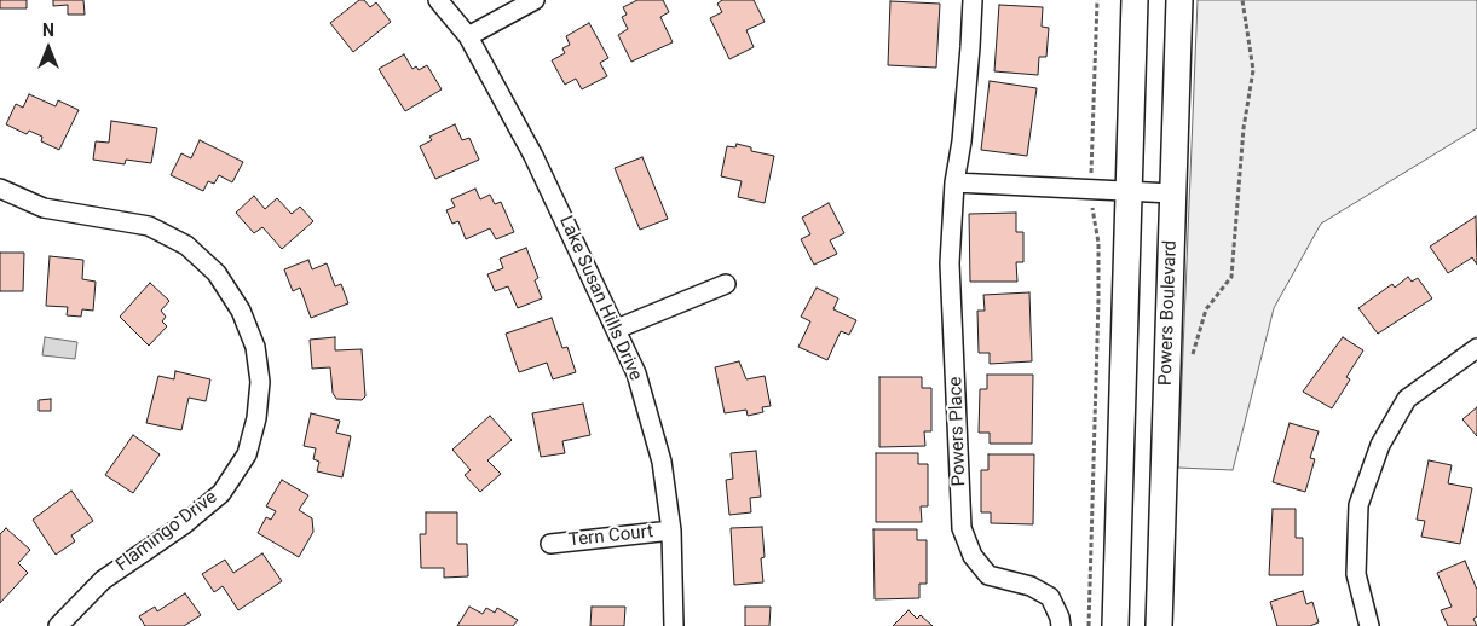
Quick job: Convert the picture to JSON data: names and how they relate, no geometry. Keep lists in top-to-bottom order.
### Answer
{
  "streets": {
    "main road": ["Powers Boulevard"],
    "street": [
      "Lake Susan Hills Drive",
      "Powers Place",
      "Flamingo Drive",
      "Tern Court"
    ]
  },
  "crossings": [
    ["Lake Susan Hills Drive", "Tern Court"]
  ],
  "north": "top"
}
